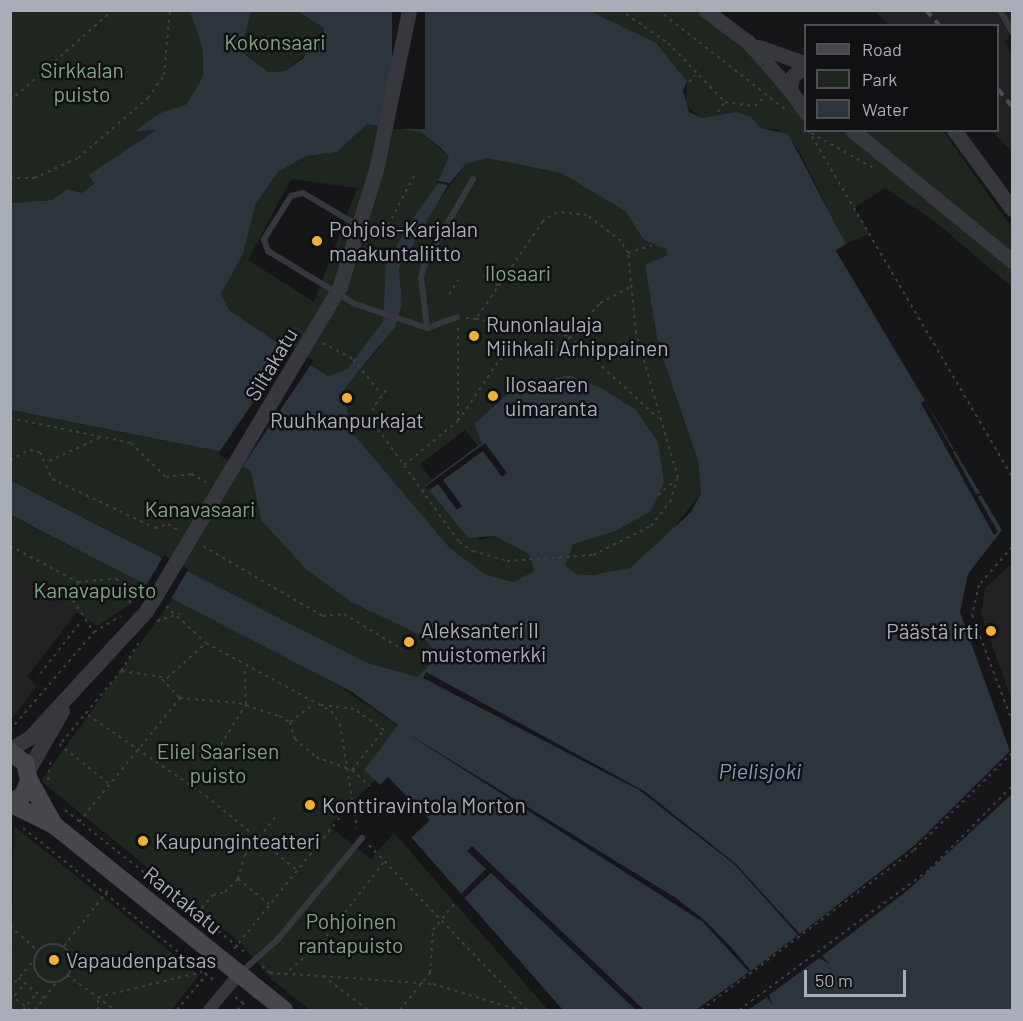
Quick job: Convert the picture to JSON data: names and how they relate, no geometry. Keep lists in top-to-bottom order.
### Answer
{
  "streets": {
    "main road": ["Rantakatu"],
    "street": ["Siltakatu"]
  },
  "crossings": [
    ["Siltakatu", "Rantakatu"]
  ],
  "water": ["Pielisjoki"],
  "parks": [
    "Kokonsaari",
    "Sirkkalan puisto",
    "Ilosaari",
    "Kanavasaari",
    "Kanavapuisto",
    "Eliel Saarisen puisto",
    "Pohjoinen rantapuisto"
  ],
  "places": [
    "Pohjois-Karjalan maakuntaliitto",
    "Runonlaulaja Miihkali Arhippainen",
    "Ilosaaren uimaranta",
    "Ruuhkanpurkajat",
    "Päästä irti",
    "Aleksanteri II muistomerkki",
    "Konttiravintola Morton",
    "Kaupunginteatteri",
    "Vapaudenpatsas"
  ],
  "legend": ["Road", "Park", "Water"],
  "scale_bar": "50 m"
}
